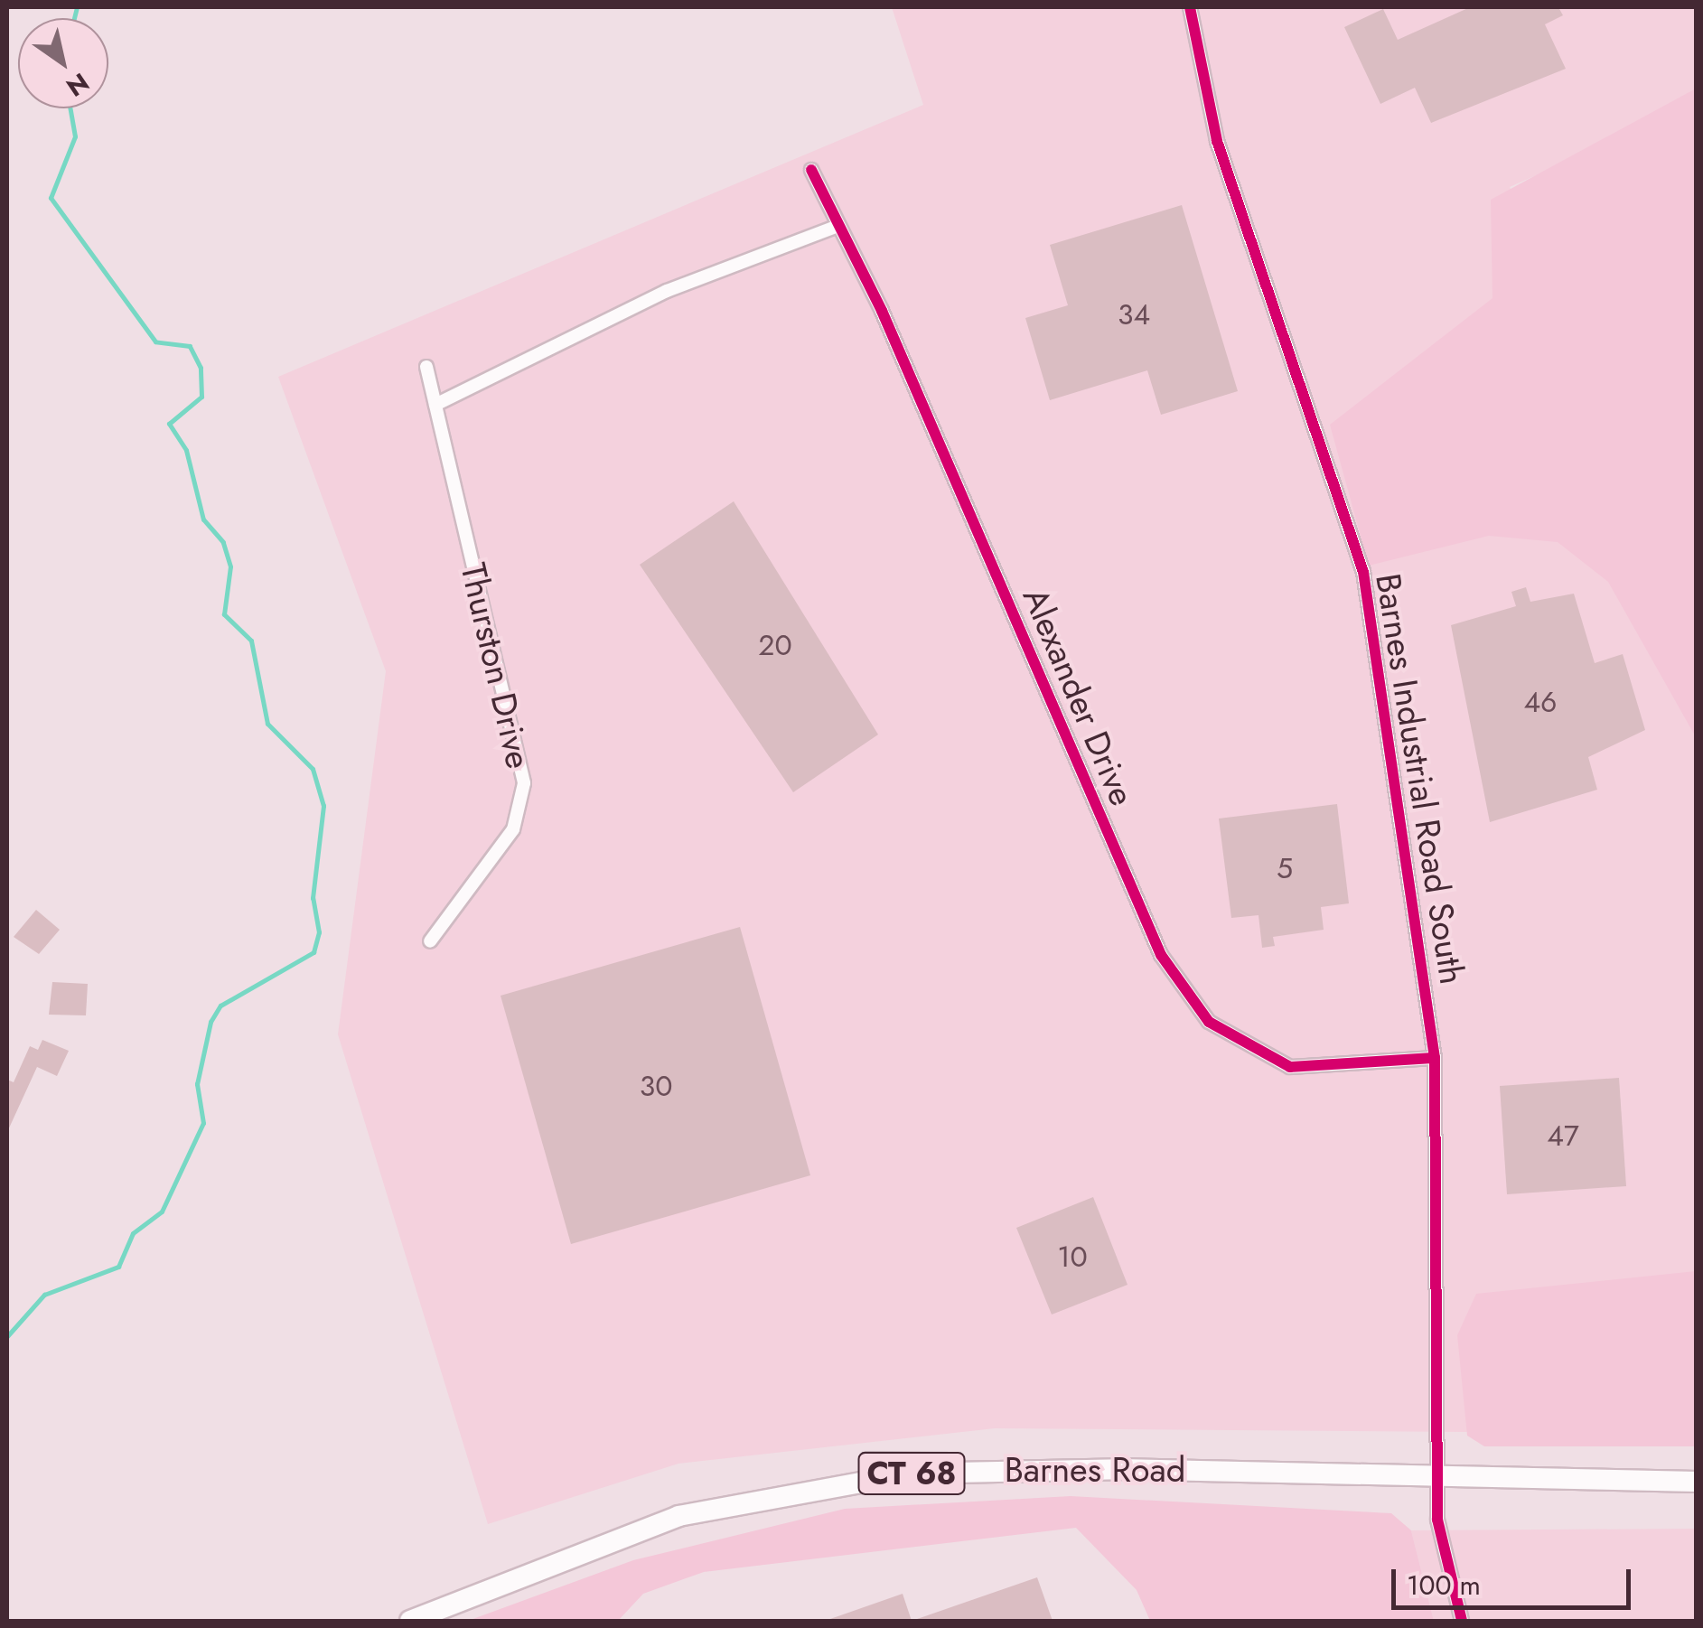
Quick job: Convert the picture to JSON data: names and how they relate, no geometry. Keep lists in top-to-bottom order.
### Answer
{
  "streets": {
    "main road": ["Barnes Road", "CT 68"],
    "street": ["Thurston Drive", "Alexander Drive", "Barnes Industrial Road South"]
  },
  "crossings": [
    ["Alexander Drive", "Barnes Industrial Road South"],
    ["Barnes Industrial Road South", "Barnes Road"]
  ],
  "house_numbers": [
    "34",
    "20",
    "46",
    "5",
    "30",
    "47",
    "10"
  ],
  "scale_bar": "100 m",
  "north": "bottom right"
}
